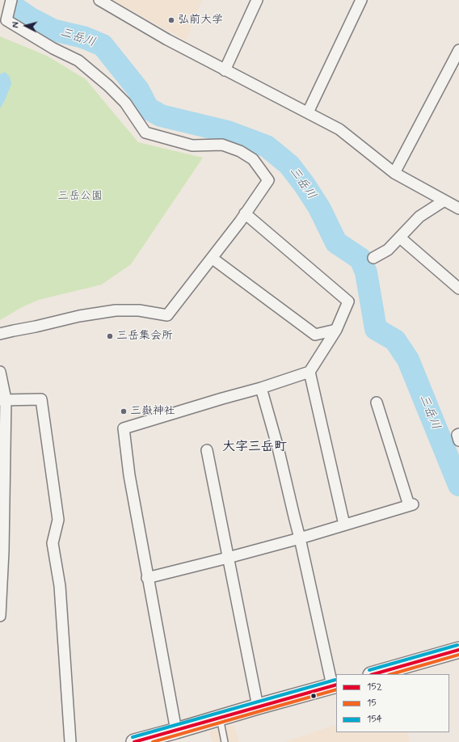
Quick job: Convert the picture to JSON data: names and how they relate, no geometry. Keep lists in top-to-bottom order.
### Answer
{
  "districts": ["大字三岳町"],
  "water": ["三岳川"],
  "parks": ["三岳公園"],
  "places": ["弘前大学", "三岳集会所", "三嶽神社"],
  "lines": ["transit line 154", "transit line 152", "transit line 15"],
  "legend": ["152", "15", "154"],
  "north": "left"
}
